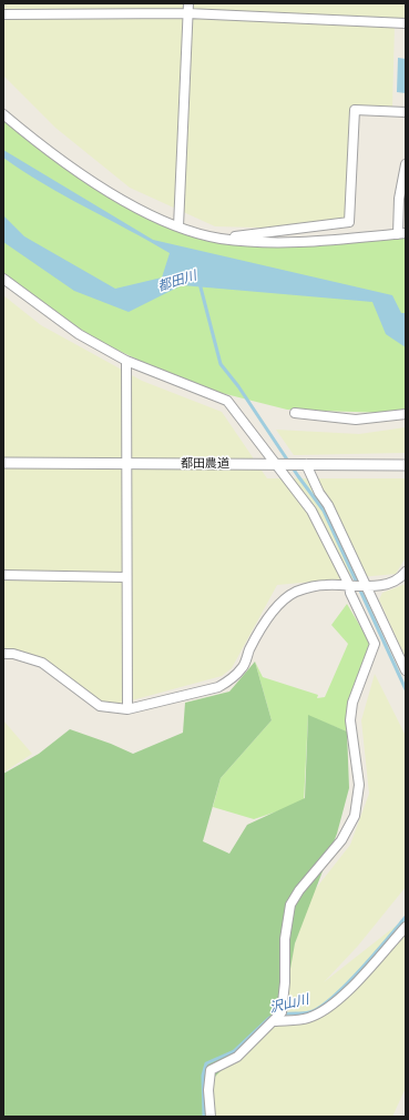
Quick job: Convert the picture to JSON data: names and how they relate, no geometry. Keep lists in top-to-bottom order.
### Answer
{
  "streets": {
    "street": ["都田農道"]
  },
  "water": ["都田川", "沢山川"]
}
